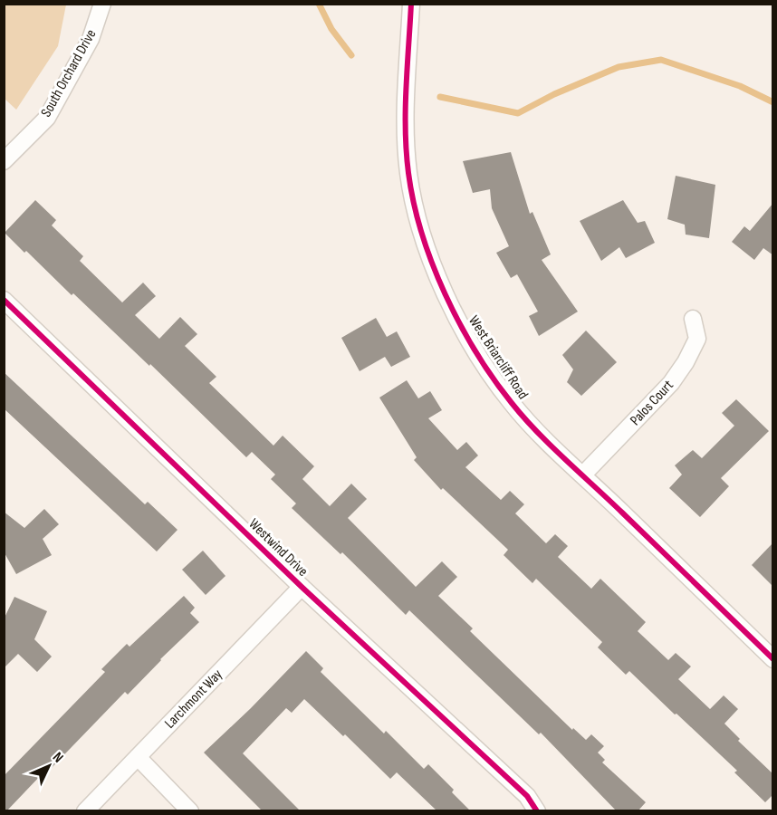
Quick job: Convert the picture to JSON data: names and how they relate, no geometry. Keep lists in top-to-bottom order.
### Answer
{
  "streets": {
    "street": [
      "South Orchard Drive",
      "West Briarcliff Road",
      "Palos Court",
      "Westwind Drive",
      "Larchmont Way"
    ]
  },
  "crossings": [
    ["West Briarcliff Road", "Palos Court"],
    ["Westwind Drive", "Larchmont Way"]
  ],
  "north": "top right"
}
